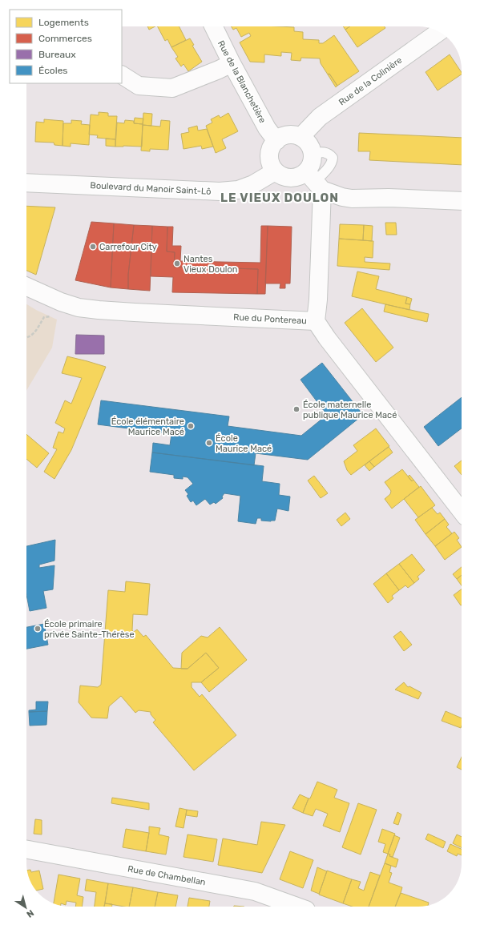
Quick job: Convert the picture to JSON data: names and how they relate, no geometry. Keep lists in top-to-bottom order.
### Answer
{
  "streets": {
    "street": [
      "Rue de la Colinière",
      "Rue de la Blanchetière",
      "Boulevard du Manoir Saint-Lô",
      "Rue du Pontereau",
      "Rue de Chambellan"
    ]
  },
  "crossings": [
    ["Rue de la Colinière", "Rue de la Blanchetière"],
    ["Rue de la Colinière", "Boulevard du Manoir Saint-Lô"],
    ["Rue de la Blanchetière", "Boulevard du Manoir Saint-Lô"]
  ],
  "districts": ["LE VIEUX DOULON"],
  "places": [
    "Carrefour City",
    "Nantes Vieux Doulon",
    "École maternelle publique Maurice Macé",
    "École élémentaire Maurice Macé",
    "École Maurice Macé",
    "École primaire privée Sainte-Thérèse"
  ],
  "legend": [
    "Logements",
    "Commerces",
    "Bureaux",
    "Écoles"
  ],
  "north": "bottom right"
}
